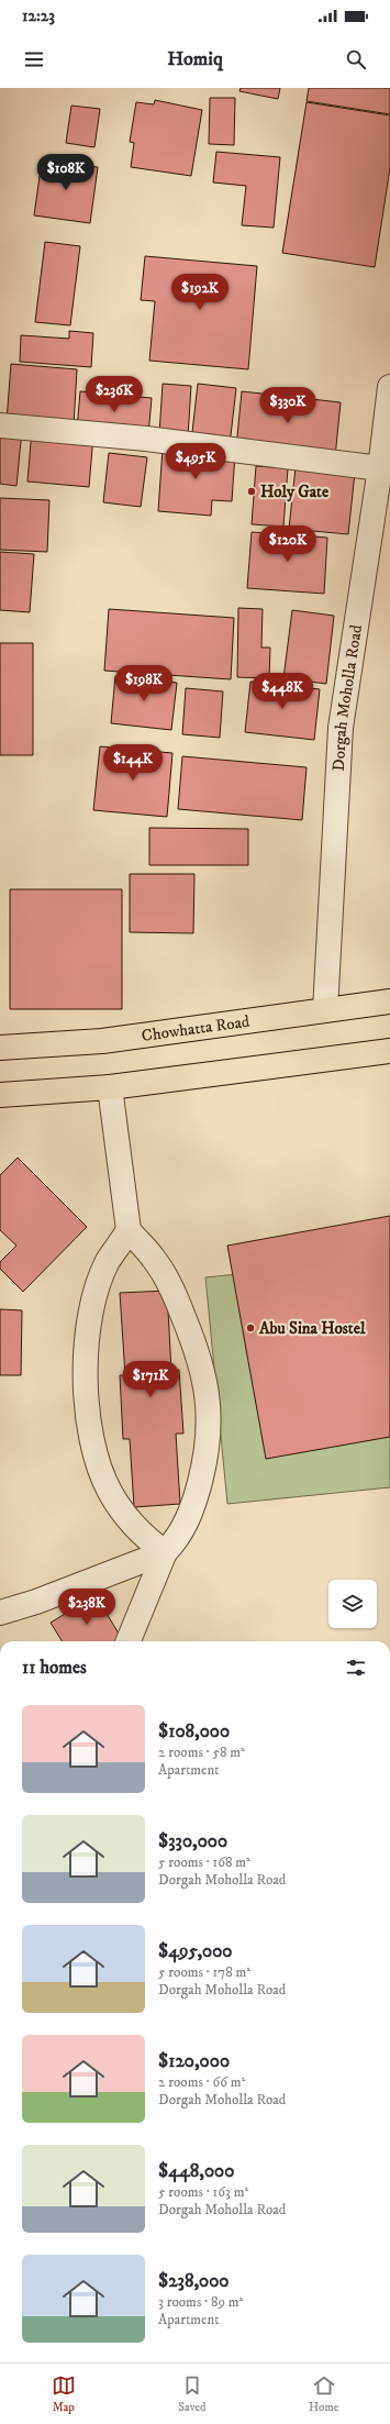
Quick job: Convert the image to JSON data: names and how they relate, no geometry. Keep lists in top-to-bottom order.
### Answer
{
  "streets": {
    "main road": ["Chowhatta Road"],
    "street": ["Dorgah Moholla Road"]
  },
  "crossings": [
    ["Dorgah Moholla Road", "Chowhatta Road"]
  ],
  "places": ["Holy Gate", "Abu Sina Hostel"],
  "page": {
    "status": "12:23",
    "header": "Homiq",
    "price": [
      "$108K",
      "$192K",
      "$236K",
      "$330K",
      "$495K",
      "$120K",
      "$198K",
      "$448K",
      "$144K",
      "$171K",
      "$238K"
    ],
    "heading": "11 homes",
    "list": [
      {
        "name": "$108,000",
        "note": "2 rooms · 58 m² · Apartment"
      },
      {
        "name": "$330,000",
        "note": "5 rooms · 168 m² · Dorgah Moholla Road"
      },
      {
        "name": "$495,000",
        "note": "5 rooms · 178 m² · Dorgah Moholla Road"
      },
      {
        "name": "$120,000",
        "note": "2 rooms · 66 m² · Dorgah Moholla Road"
      },
      {
        "name": "$448,000",
        "note": "5 rooms · 163 m² · Dorgah Moholla Road"
      },
      {
        "name": "$238,000",
        "note": "3 rooms · 89 m² · Apartment"
      }
    ],
    "tabs": ["Map", "Saved", "Home"]
  }
}
